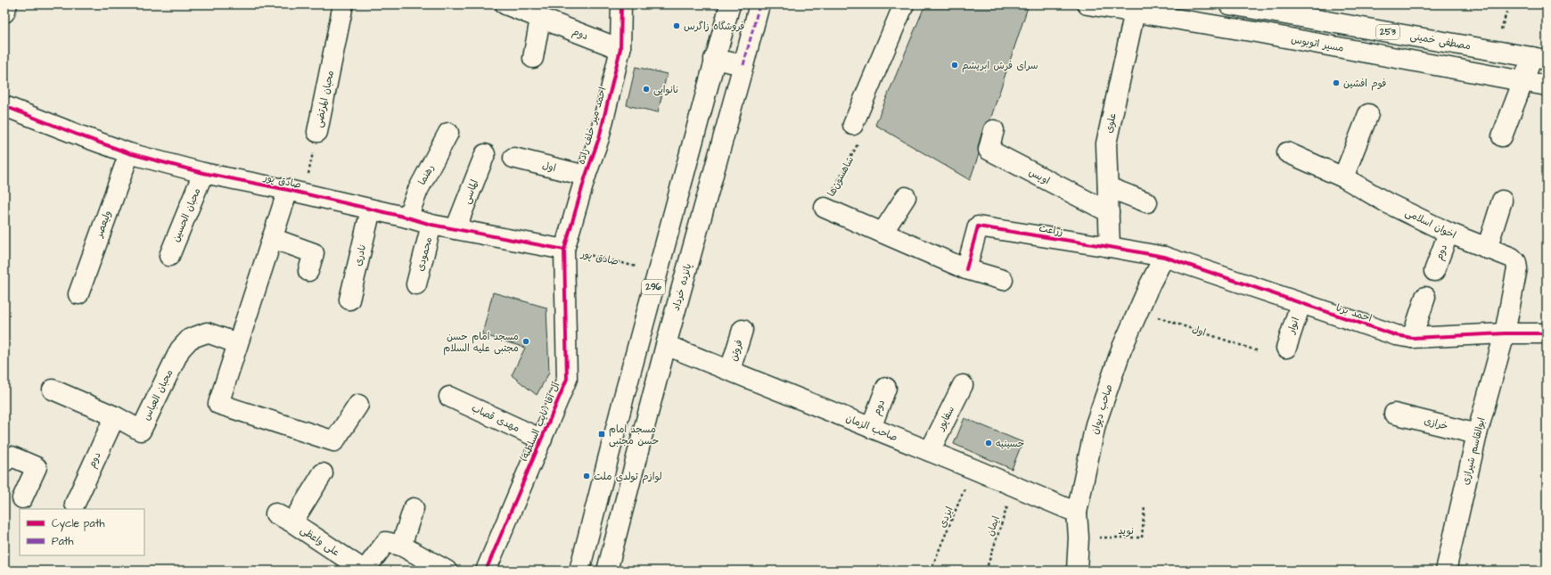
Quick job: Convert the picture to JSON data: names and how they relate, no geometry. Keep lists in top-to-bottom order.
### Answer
{
  "streets": {
    "street": [
      "253",
      "دوم",
      "مصطفی خمینی",
      "مسیر اتوبوس",
      "محبان المرتضی",
      "علوی",
      "احمد میر خلف زاده",
      "اول",
      "رهنما",
      "شاهسون‌ها",
      "اویس",
      "صادق پور",
      "الماسی",
      "محبان الحسین",
      "ولیعصر",
      "اخوان اسلامی",
      "زراعت",
      "محمودی",
      "نادری",
      "296",
      "پانزده خرداد",
      "احمد برنا",
      "انوار",
      "فروتن",
      "محبان العباس",
      "صاحب دیوان",
      "مهدی قصاب",
      "سفاپور",
      "آل آقا (نایب السلطنه)",
      "خرازی",
      "صاحب الزمان",
      "ابوالقاسم شیرازی",
      "علی واعظی"
    ],
    "path": ["ایزدی", "ایمان", "نوید"]
  },
  "crossings": [
    ["دوم", "احمد میر خلف زاده"],
    ["دوم", "اخوان اسلامی"],
    ["دوم", "محبان العباس"],
    ["دوم", "صاحب الزمان"],
    ["مسیر اتوبوس", "علوی"],
    ["محبان المرتضی", "صادق پور"],
    ["علوی", "اویس"],
    ["علوی", "زراعت"],
    ["احمد میر خلف زاده", "اول"],
    ["احمد میر خلف زاده", "صادق پور"],
    ["احمد میر خلف زاده", "آل آقا (نایب السلطنه)"],
    ["اول", "صاحب دیوان"],
    ["رهنما", "صادق پور"],
    ["شاهسون‌ها", "زراعت"],
    ["صادق پور", "الماسی"],
    ["صادق پور", "محبان الحسین"],
    ["صادق پور", "ولیعصر"],
    ["صادق پور", "محمودی"],
    ["صادق پور", "نادری"],
    ["صادق پور", "296"],
    ["صادق پور", "آل آقا (نایب السلطنه)"],
    ["اخوان اسلامی", "احمد برنا"],
    ["اخوان اسلامی", "ابوالقاسم شیرازی"],
    ["زراعت", "احمد برنا"],
    ["زراعت", "صاحب دیوان"],
    ["پانزده خرداد", "صاحب الزمان"],
    ["احمد برنا", "انوار"],
    ["احمد برنا", "صاحب دیوان"],
    ["احمد برنا", "ابوالقاسم شیرازی"],
    ["فروتن", "صاحب الزمان"],
    ["صاحب دیوان", "صاحب الزمان"],
    ["صاحب دیوان", "نوید"],
    ["مهدی قصاب", "آل آقا (نایب السلطنه)"],
    ["سفاپور", "صاحب الزمان"],
    ["خرازی", "ابوالقاسم شیرازی"],
    ["صاحب الزمان", "ایزدی"],
    ["صاحب الزمان", "ایمان"]
  ],
  "places": {
    "other": [
      "فروشگاه زاگرس",
      "سرای فرش ابریشم",
      "فوم افشین",
      "نانوایی",
      "مسجد امام حسن مجتبی علیه السلام",
      "حسینیه",
      "لوازم تولدی ملت"
    ],
    "transit": ["مسجد امام حسن مجتبی"]
  },
  "legend": ["Cycle path", "Path"]
}
